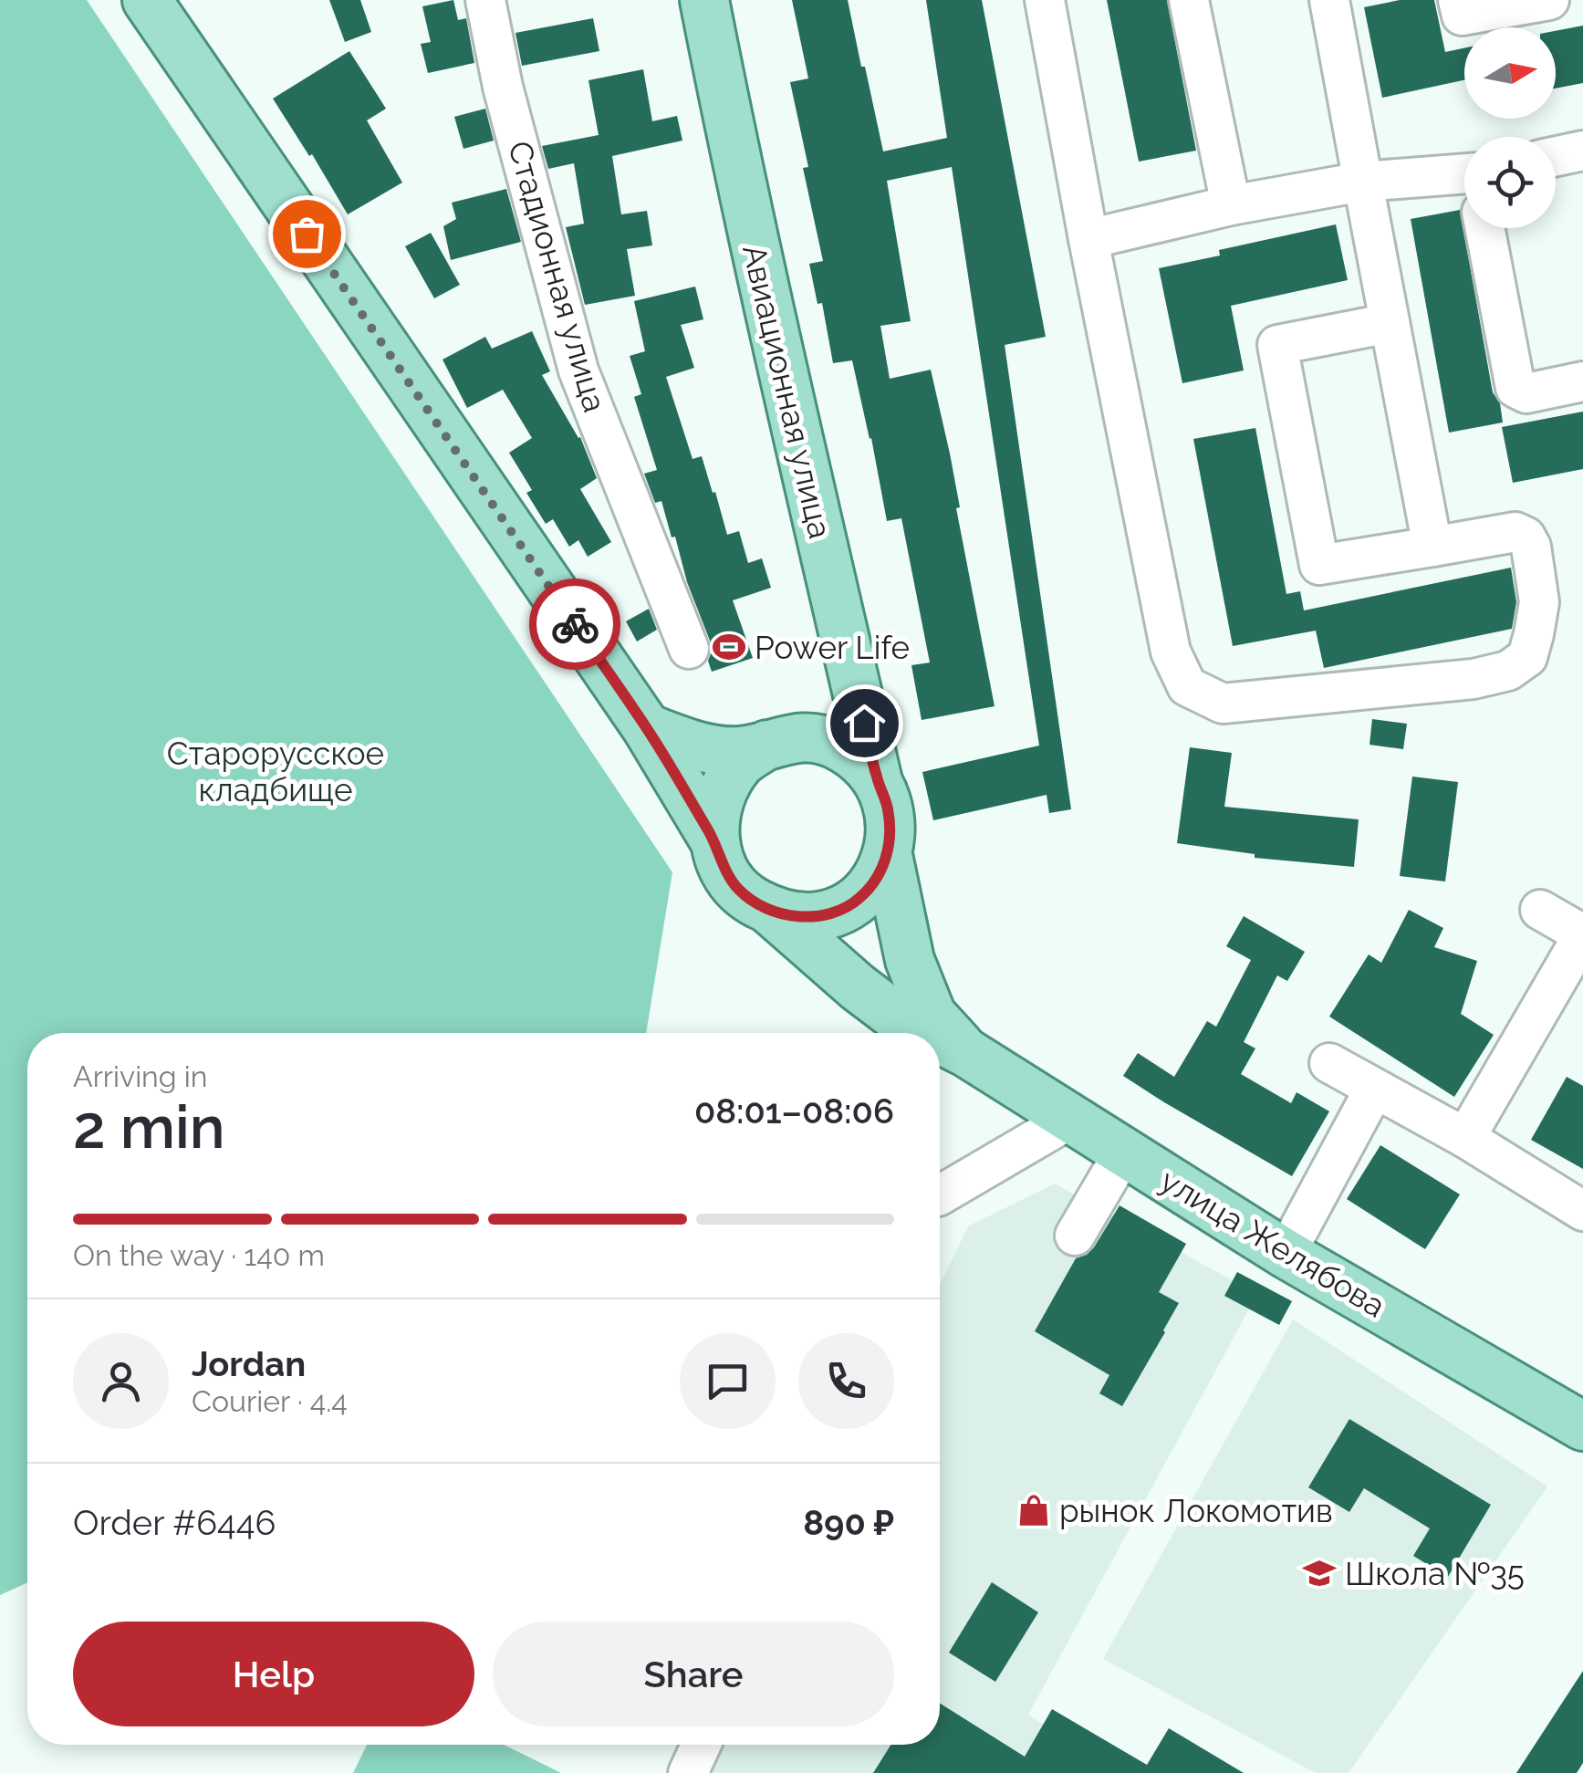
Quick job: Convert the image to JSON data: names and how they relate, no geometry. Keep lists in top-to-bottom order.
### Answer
{
  "streets": {
    "main road": ["Авиационная улица", "улица Желябова"],
    "street": ["Стадионная улица"]
  },
  "parks": ["Старорусское кладбище"],
  "places": {
    "sports": ["Power Life"],
    "shop": ["рынок Локомотив"],
    "school or university": ["Школа №35"]
  },
  "north": "right",
  "page": {
    "heading": ["2 min", "Arriving in", "08:01–08:06"],
    "panel": [
      "Jordan",
      "Courier · 4.4",
      "Order #6446",
      "890 ₽"
    ],
    "bar": "On the way · 140 m",
    "buttons": ["Help", "Share"]
  }
}
